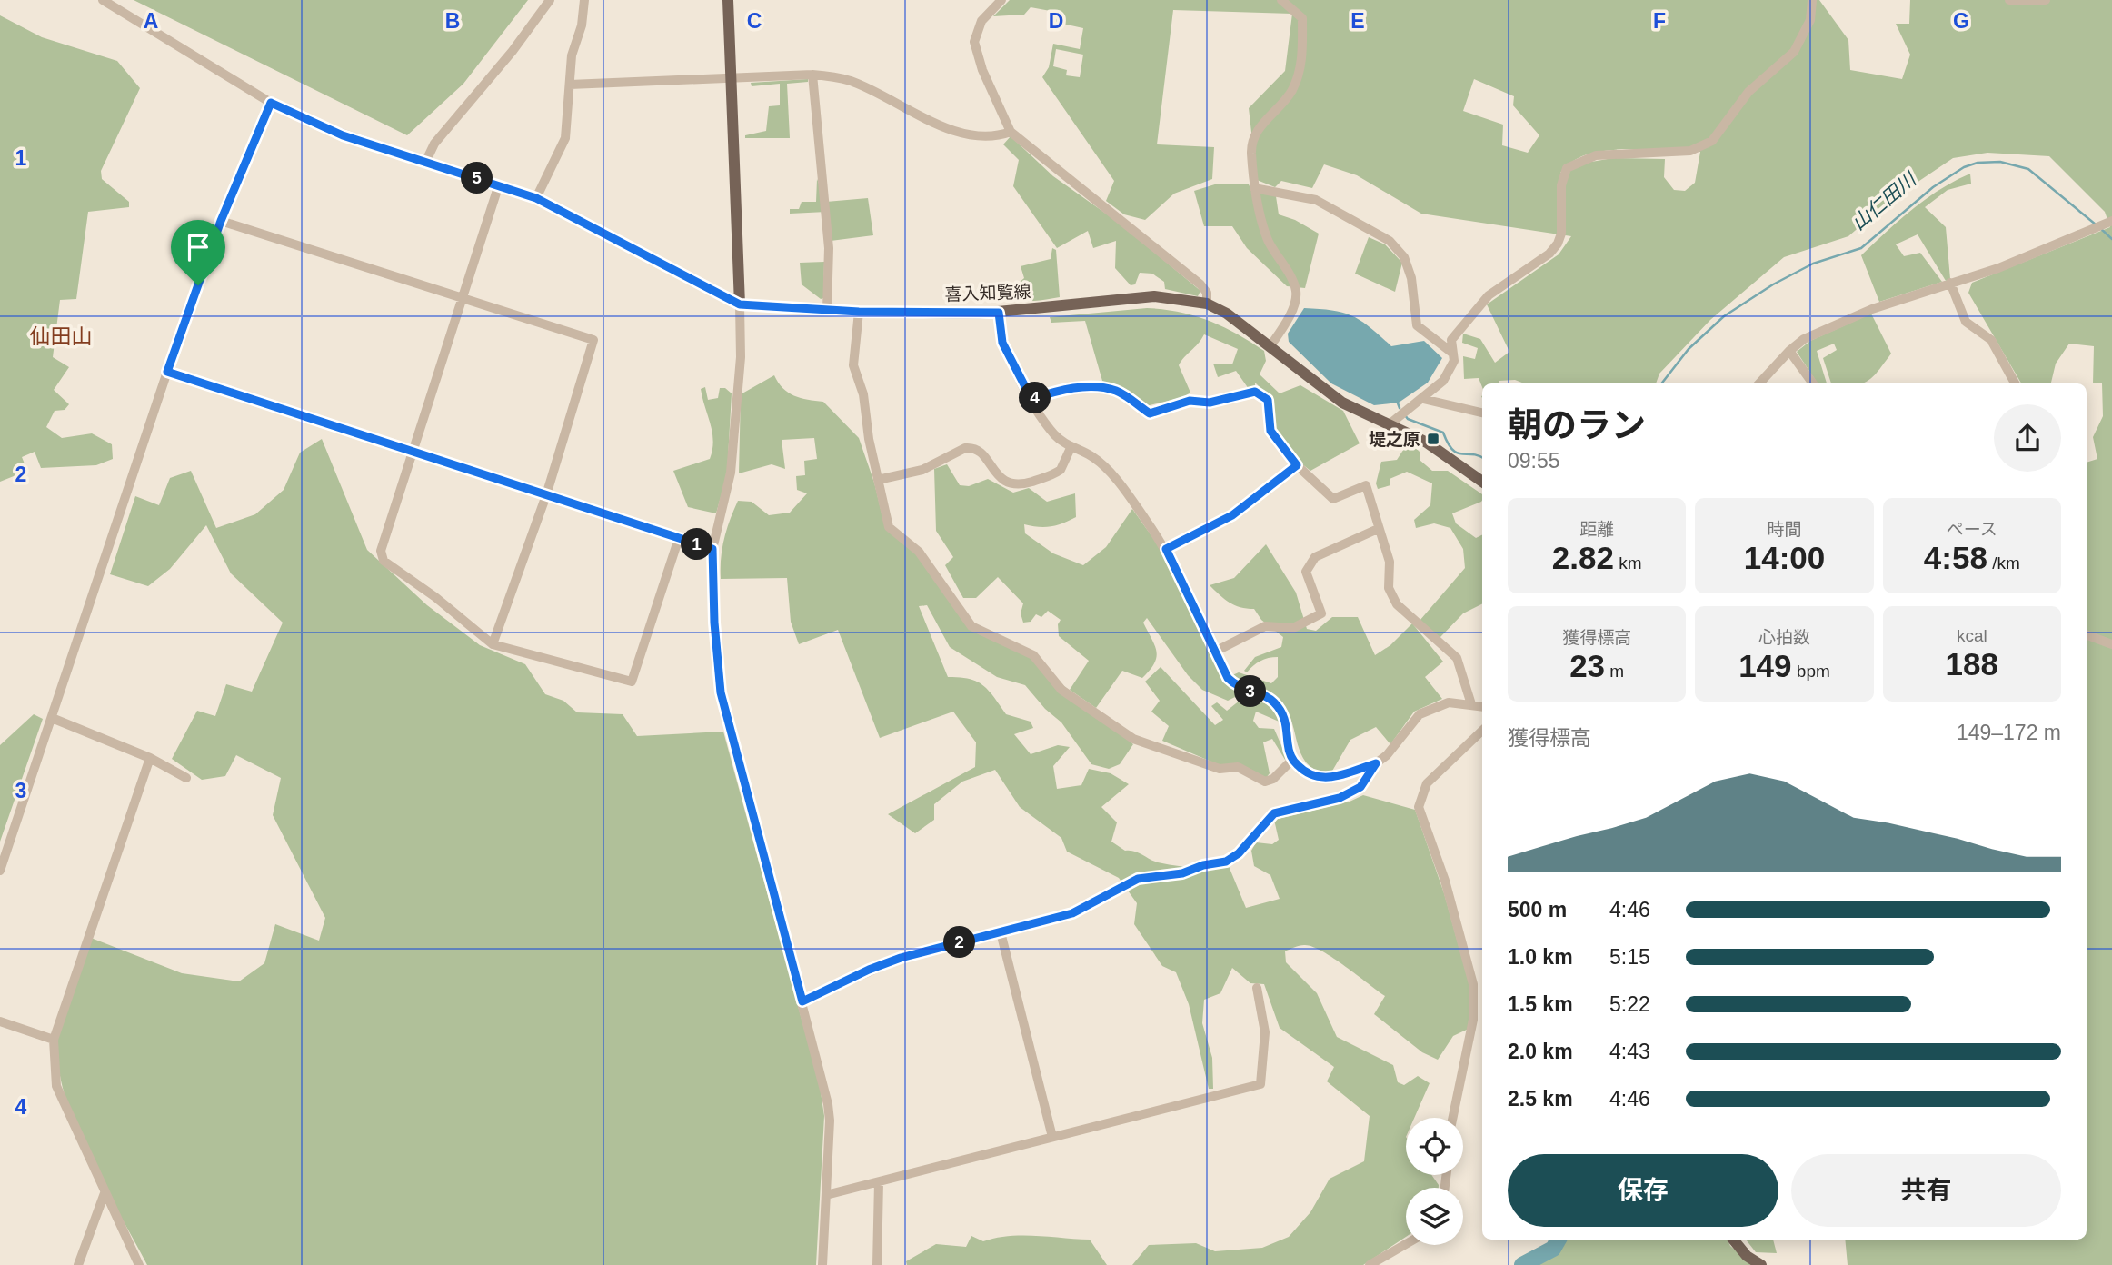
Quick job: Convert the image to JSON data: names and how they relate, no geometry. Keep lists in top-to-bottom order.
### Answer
{
  "streets": {
    "main road": ["喜入知覧線"]
  },
  "districts": ["仙田山"],
  "water": ["山仁田川"],
  "places": {
    "transit": ["堤之原"]
  },
  "page": {
    "pins": [
      "5",
      "4",
      "1",
      "3",
      "2"
    ],
    "heading": ["朝のラン", "09:55"],
    "stats": [
      ["距離", "2.82 km"],
      ["時間", "14:00"],
      ["ペース", "4:58 /km"],
      ["獲得標高", "23 m"],
      ["心拍数", "149 bpm"],
      ["kcal", "188"]
    ],
    "chart": ["獲得標高", "149–172 m"],
    "list": [
      {
        "name": "500 m",
        "note": "4:46"
      },
      {
        "name": "1.0 km",
        "note": "5:15"
      },
      {
        "name": "1.5 km",
        "note": "5:22"
      },
      {
        "name": "2.0 km",
        "note": "4:43"
      },
      {
        "name": "2.5 km",
        "note": "4:46"
      }
    ],
    "buttons": ["保存", "共有"]
  },
  "grid": {
    "columns": [
      "A",
      "B",
      "C",
      "D",
      "E",
      "F",
      "G"
    ],
    "rows": [
      "1",
      "2",
      "3",
      "4"
    ]
  }
}
